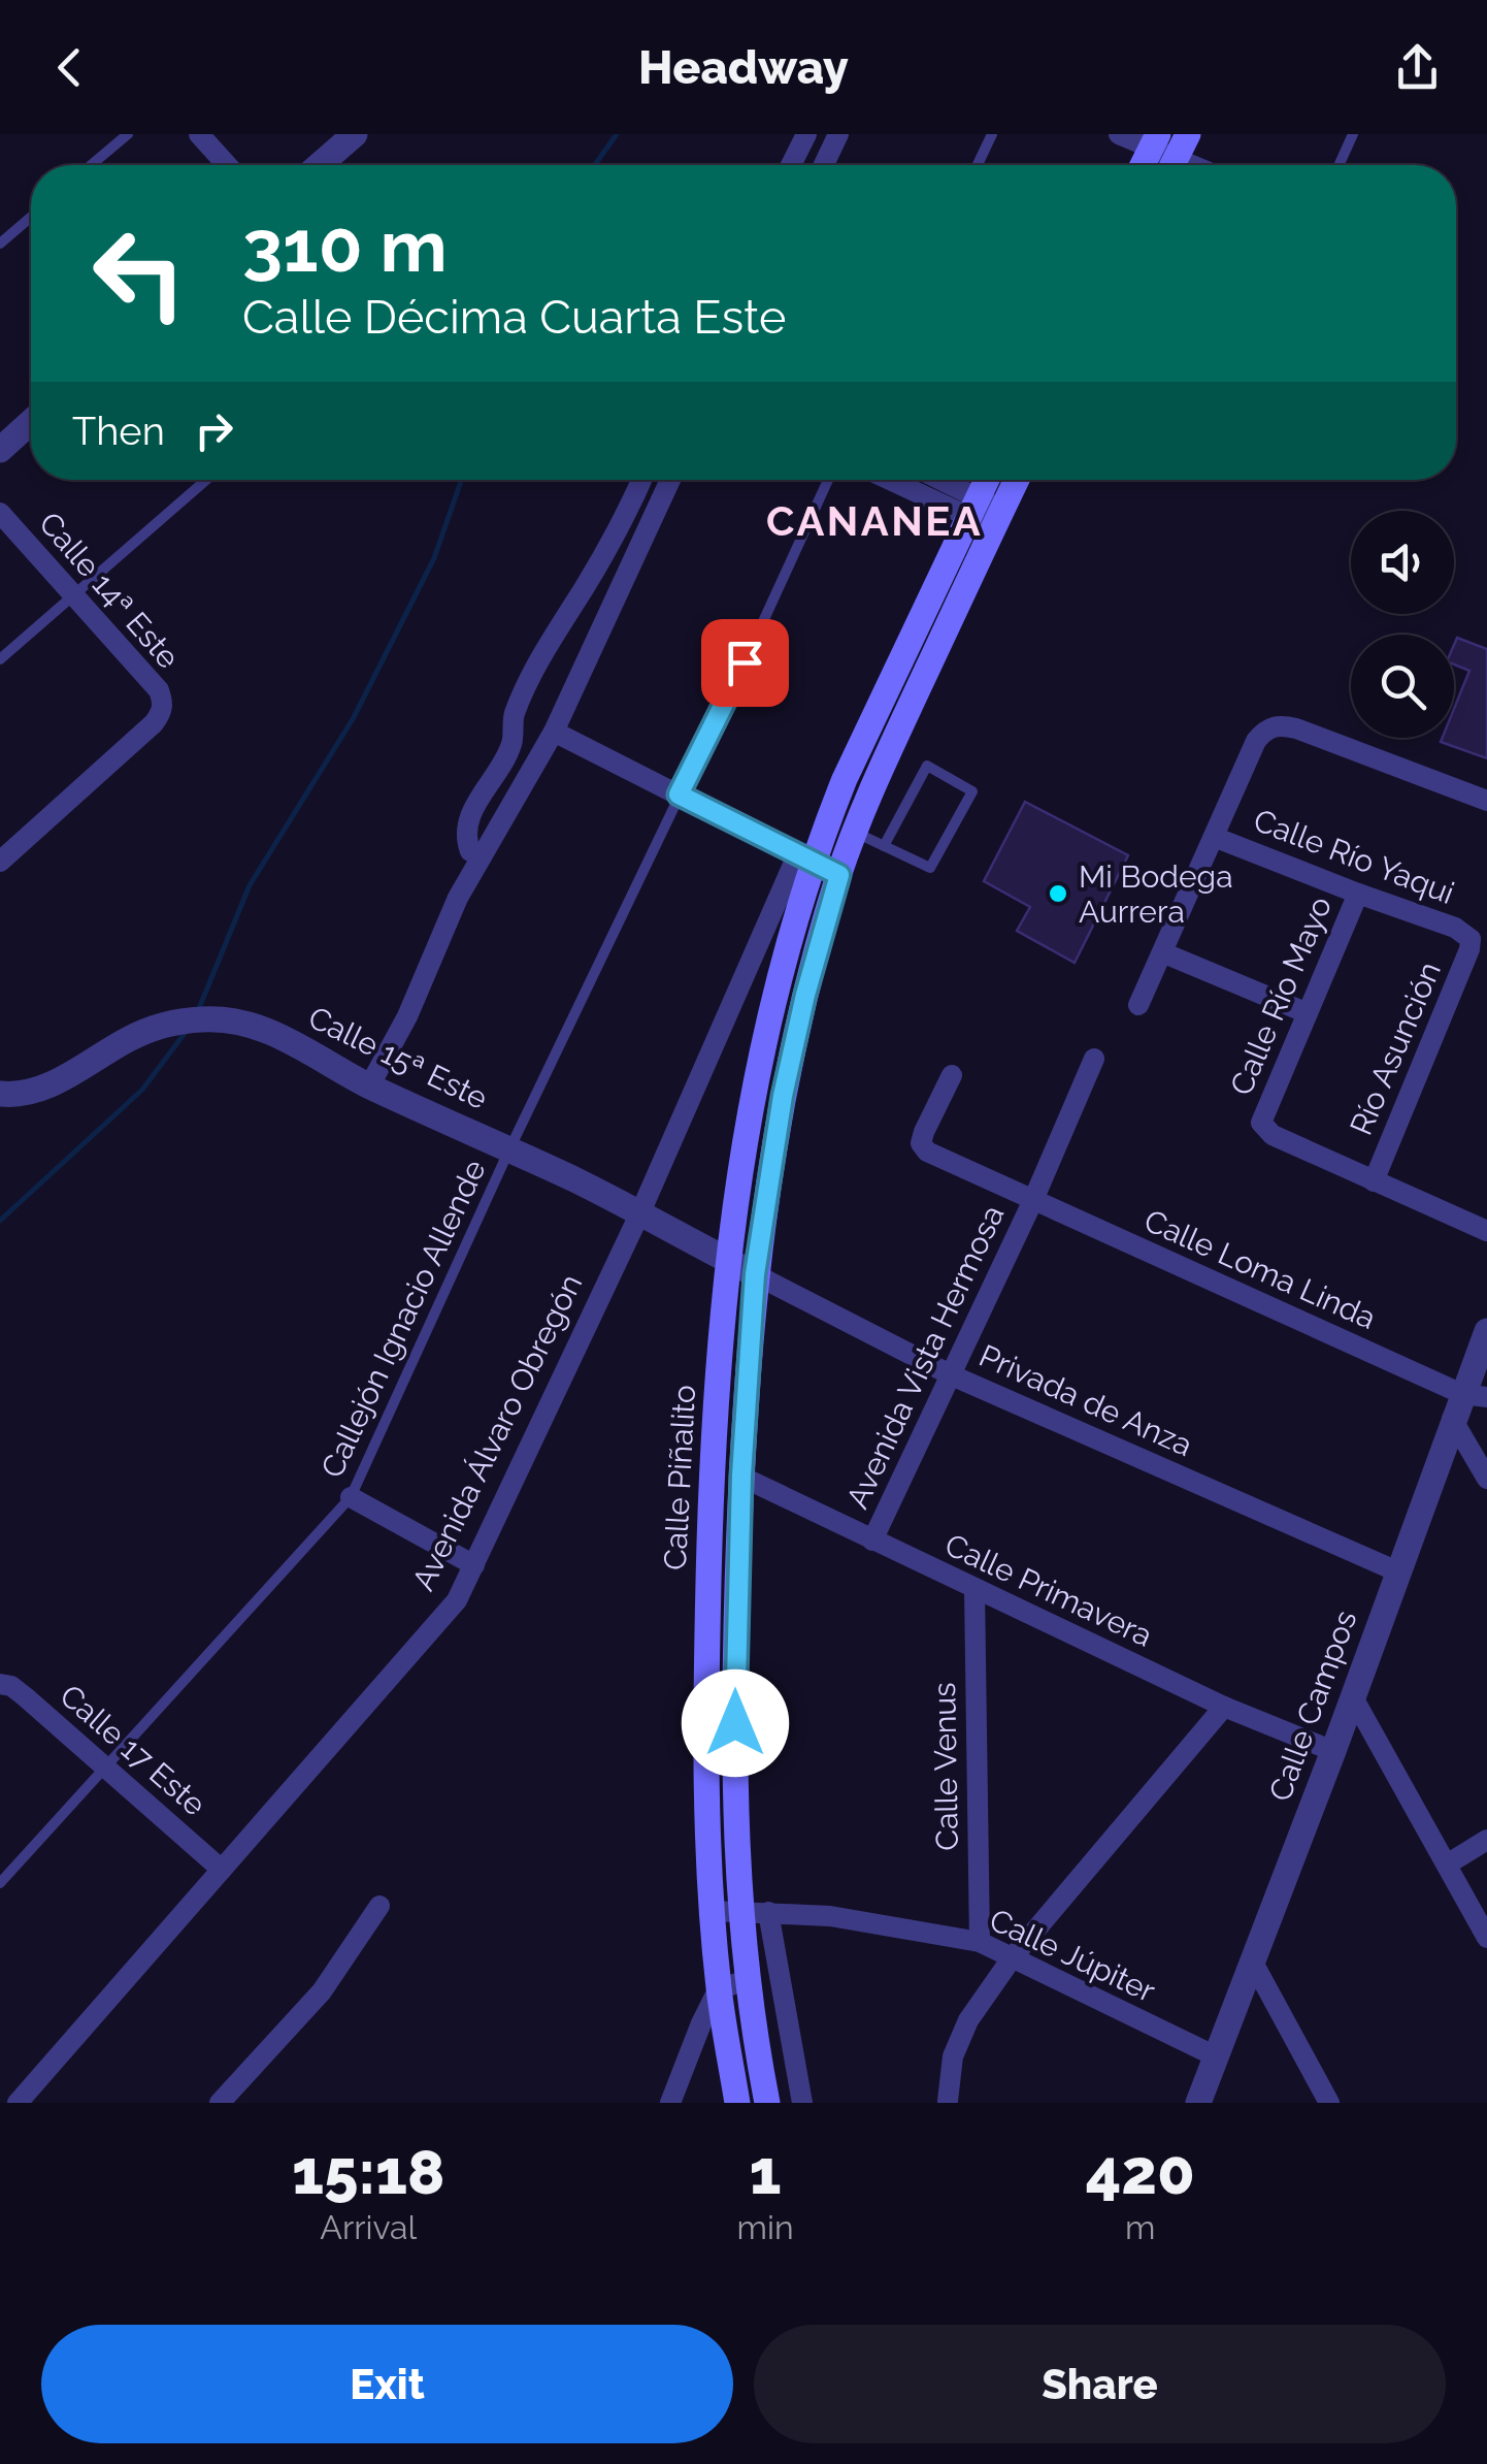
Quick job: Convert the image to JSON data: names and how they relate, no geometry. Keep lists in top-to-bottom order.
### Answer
{
  "streets": {
    "main road": ["Avenida Álvaro Obregón", "Calle Piñalito"],
    "street": [
      "Calle 14ª Este",
      "Calle Río Yaqui",
      "Calle Río Mayo",
      "Río Asunción",
      "Calle 15ª Este",
      "Calle Loma Linda",
      "Avenida Vista Hermosa",
      "Privada de Anza",
      "Calle Primavera",
      "Calle Campos",
      "Calle 17 Este",
      "Calle Venus",
      "Calle Júpiter"
    ],
    "lane": ["Callejón Ignacio Allende"]
  },
  "crossings": [
    ["Calle Río Yaqui", "Calle Río Mayo"],
    ["Calle Río Yaqui", "Río Asunción"],
    ["Calle Río Mayo", "Río Asunción"],
    ["Calle 15ª Este", "Callejón Ignacio Allende"],
    ["Calle 15ª Este", "Privada de Anza"],
    ["Calle 15ª Este", "Avenida Álvaro Obregón"],
    ["Calle 15ª Este", "Calle Piñalito"],
    ["Calle Loma Linda", "Avenida Vista Hermosa"],
    ["Calle Loma Linda", "Calle Campos"],
    ["Callejón Ignacio Allende", "Calle 17 Este"],
    ["Avenida Vista Hermosa", "Privada de Anza"],
    ["Avenida Vista Hermosa", "Calle Primavera"],
    ["Privada de Anza", "Calle Piñalito"],
    ["Privada de Anza", "Calle Campos"],
    ["Avenida Álvaro Obregón", "Calle Piñalito"],
    ["Avenida Álvaro Obregón", "Calle 17 Este"],
    ["Calle Piñalito", "Calle Primavera"],
    ["Calle Piñalito", "Calle Júpiter"],
    ["Calle Primavera", "Calle Campos"],
    ["Calle Primavera", "Calle Venus"],
    ["Calle Campos", "Calle Júpiter"],
    ["Calle Venus", "Calle Júpiter"]
  ],
  "districts": ["CANANEA"],
  "places": ["Mi Bodega Aurrera"],
  "page": {
    "header": "Headway",
    "turn": ["310 m", "Calle Décima Cuarta Este"],
    "then": "Then",
    "eta": [
      "15:18",
      "Arrival",
      "1",
      "min",
      "420",
      "m"
    ],
    "buttons": ["Exit", "Share"]
  }
}
